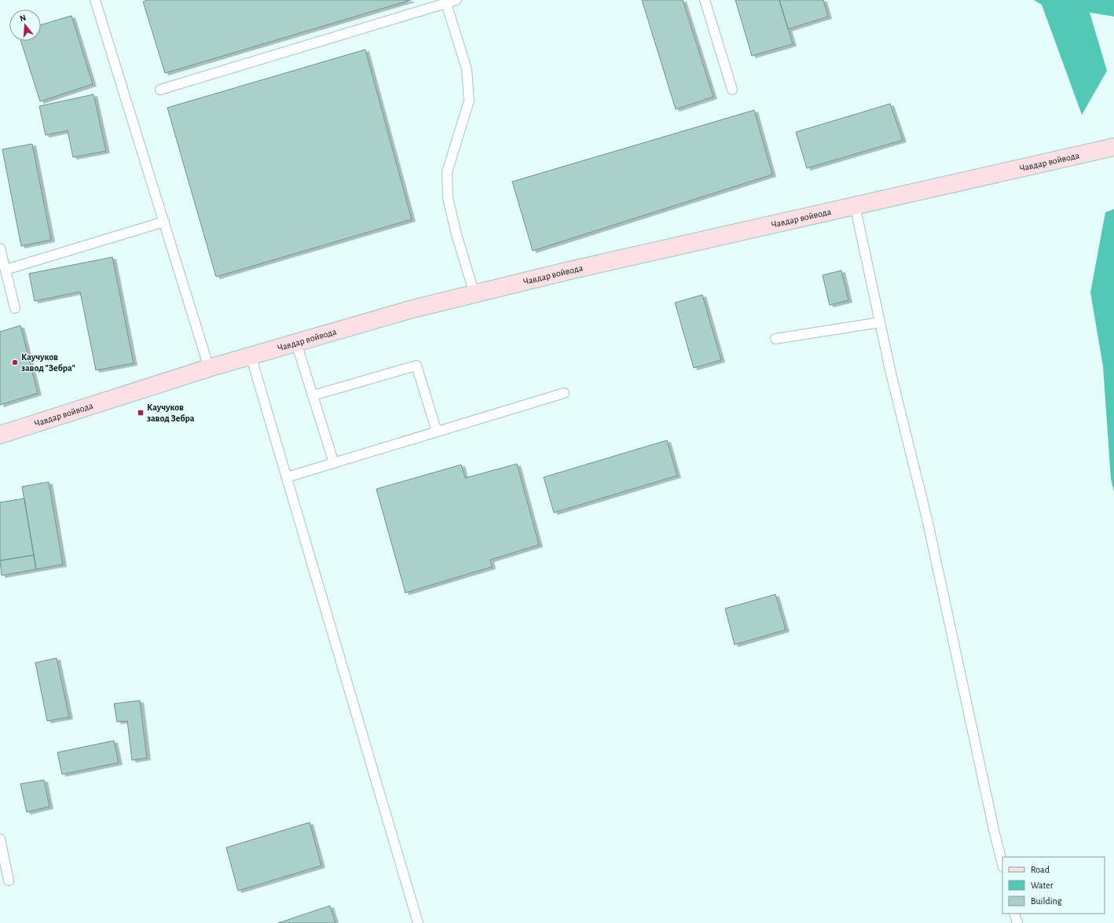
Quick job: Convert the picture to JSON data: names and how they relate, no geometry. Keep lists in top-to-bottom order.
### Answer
{
  "streets": {
    "street": ["Чавдар войвода"]
  },
  "places": {
    "other": ["Каучуков завод \"Зебра\""],
    "transit": ["Каучуков завод Зебра"]
  },
  "legend": ["Road", "Water", "Building"],
  "north": "top"
}
